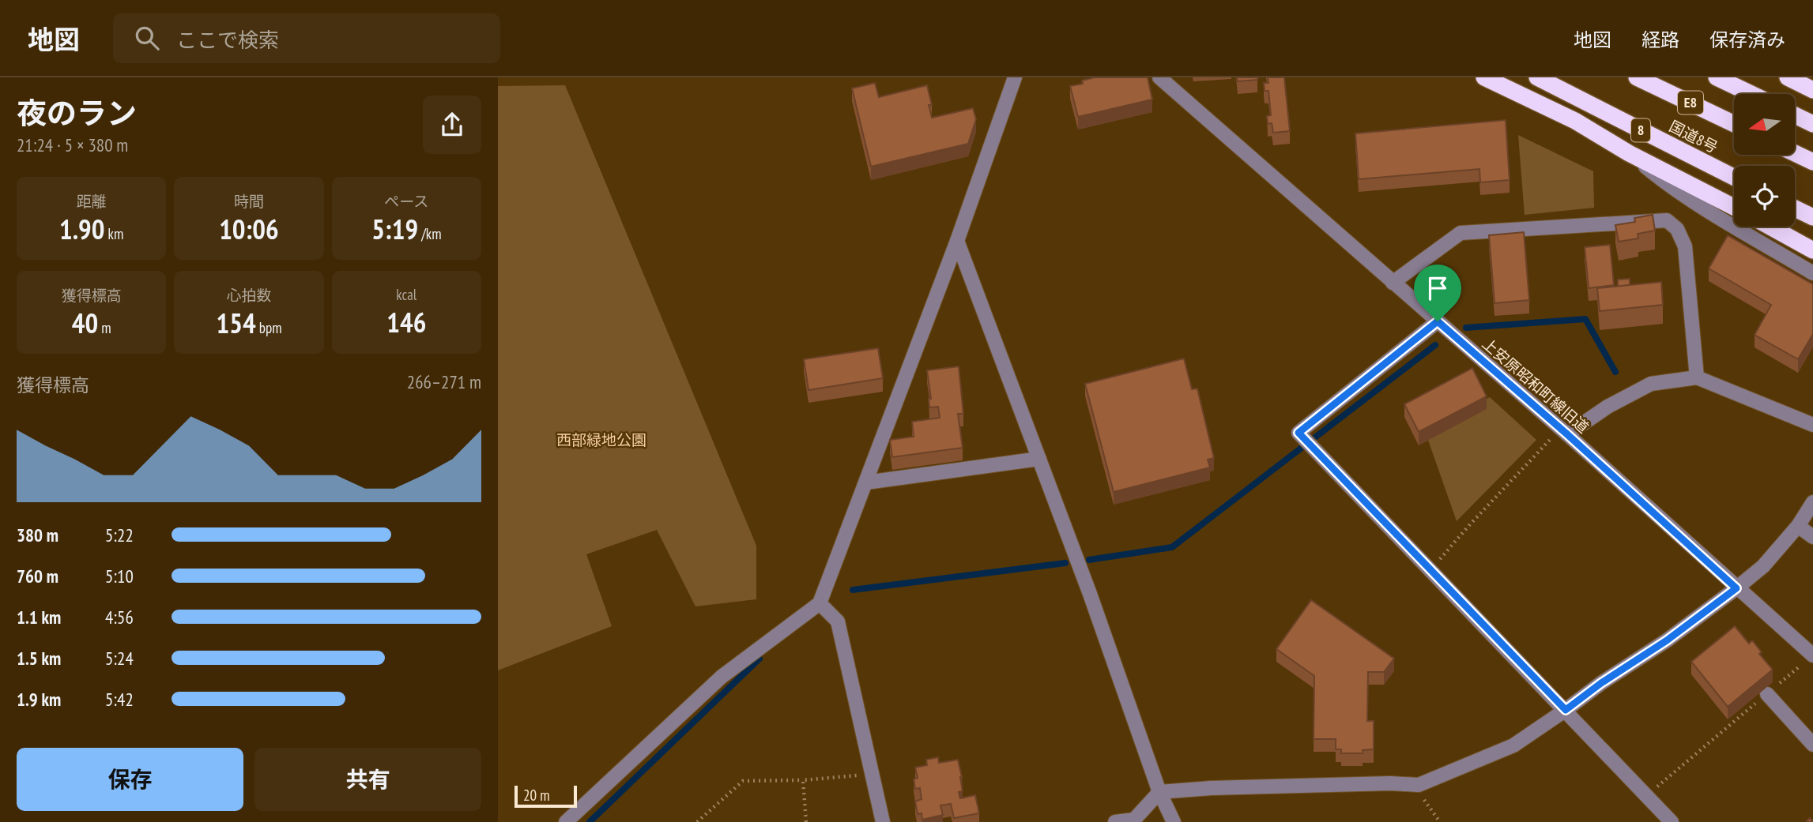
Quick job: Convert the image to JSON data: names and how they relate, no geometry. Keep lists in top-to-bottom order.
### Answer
{
  "streets": {
    "highway": ["E8", "8", "国道8号"],
    "street": ["上安原昭和町線旧道"]
  },
  "parks": ["西部緑地公園"],
  "scale_bar": "20 m",
  "north": "left",
  "page": {
    "header": "地図",
    "search": "ここで検索",
    "nav": ["地図", "経路", "保存済み"],
    "heading": ["夜のラン", "21:24 · 5 × 380 m"],
    "stats": [
      ["距離", "1.90 km"],
      ["時間", "10:06"],
      ["ペース", "5:19 /km"],
      ["獲得標高", "40 m"],
      ["心拍数", "154 bpm"],
      ["kcal", "146"]
    ],
    "chart": ["獲得標高", "266–271 m"],
    "list": [
      {
        "name": "380 m",
        "note": "5:22"
      },
      {
        "name": "760 m",
        "note": "5:10"
      },
      {
        "name": "1.1 km",
        "note": "4:56"
      },
      {
        "name": "1.5 km",
        "note": "5:24"
      },
      {
        "name": "1.9 km",
        "note": "5:42"
      }
    ],
    "buttons": ["保存", "共有"],
    "scale": "20 m"
  }
}
